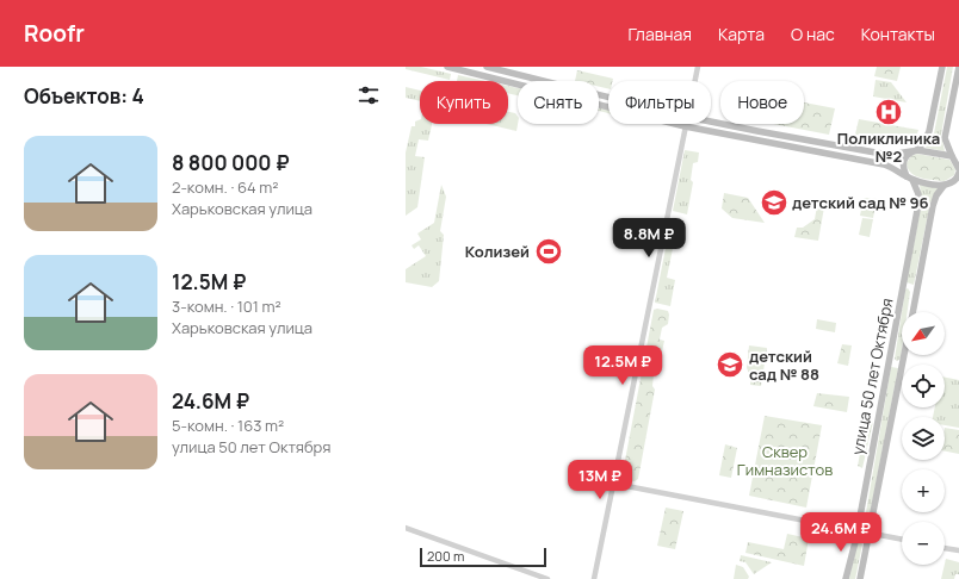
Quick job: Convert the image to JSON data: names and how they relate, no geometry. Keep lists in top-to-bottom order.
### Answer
{
  "streets": {
    "main road": ["улица 50 лет Октября"]
  },
  "parks": ["Сквер Гимназистов"],
  "places": {
    "hospital": ["Поликлиника №2"],
    "school or university": ["детский сад № 96", "детский сад № 88"],
    "sports": ["Колизей"]
  },
  "scale_bar": "200 m",
  "north": "bottom left",
  "page": {
    "header": "Roofr",
    "nav": [
      "Главная",
      "Карта",
      "О нас",
      "Контакты"
    ],
    "heading": "Объектов: 4",
    "chip": [
      "Купить",
      "Снять",
      "Фильтры",
      "Новое"
    ],
    "list": [
      {
        "name": "8 800 000 ₽",
        "note": "2-комн. · 64 m² · Харьковская улица"
      },
      {
        "name": "12.5M ₽",
        "note": "3-комн. · 101 m² · Харьковская улица"
      },
      {
        "name": "24.6M ₽",
        "note": "5-комн. · 163 m² · улица 50 лет Октября"
      }
    ],
    "price": [
      "8.8M ₽",
      "12.5M ₽",
      "13M ₽",
      "24.6M ₽"
    ],
    "map_buttons": ["+", "−"],
    "scale": "200 m"
  }
}
